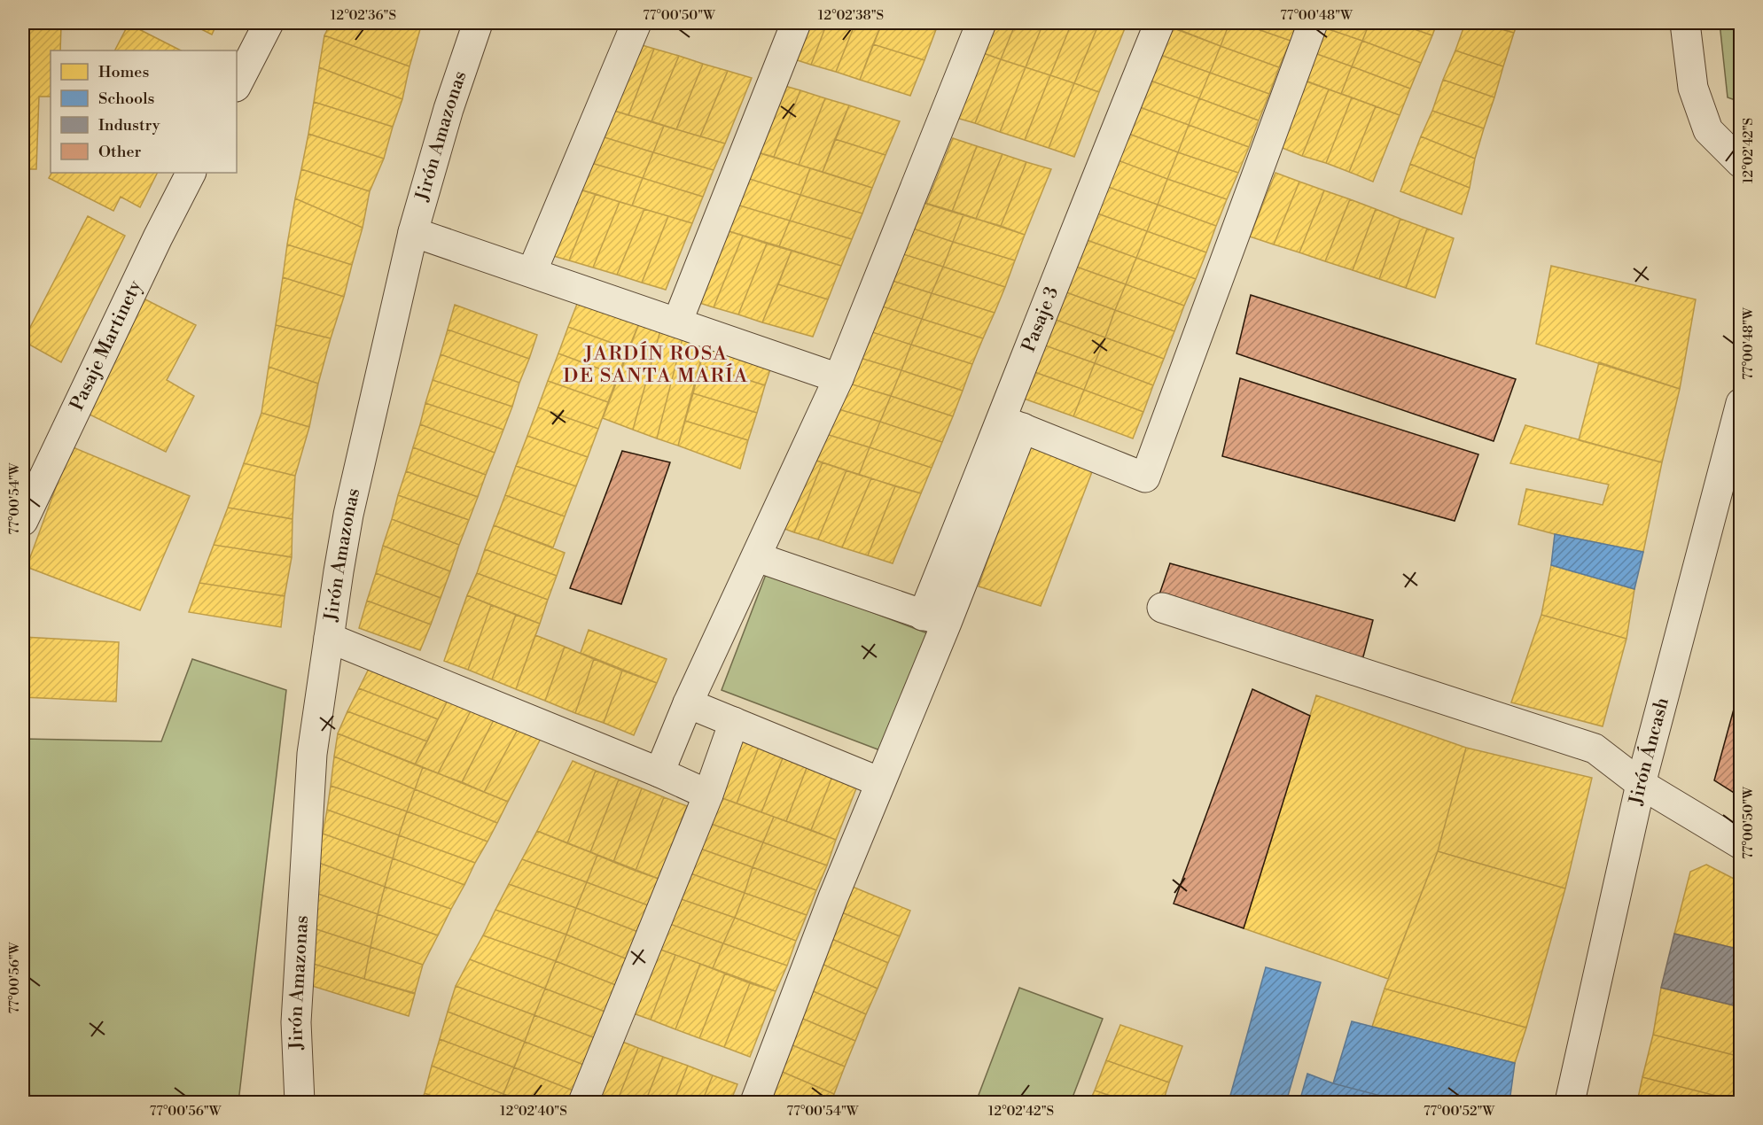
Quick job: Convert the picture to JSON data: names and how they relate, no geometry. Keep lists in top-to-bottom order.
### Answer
{
  "streets": {
    "street": [
      "Jirón Amazonas",
      "Pasaje 3",
      "Pasaje Martinety",
      "Jirón Áncash"
    ]
  },
  "districts": ["JARDÍN ROSA DE SANTA MARÍA"],
  "legend": [
    "Homes",
    "Schools",
    "Industry",
    "Other"
  ],
  "coordinates": [
    "12°02'36\"S",
    "77°00'50\"W",
    "12°02'38\"S",
    "77°00'48\"W",
    "12°02'42\"S",
    "77°00'54\"W",
    "77°00'56\"W",
    "12°02'40\"S",
    "77°00'52\"W"
  ]
}
